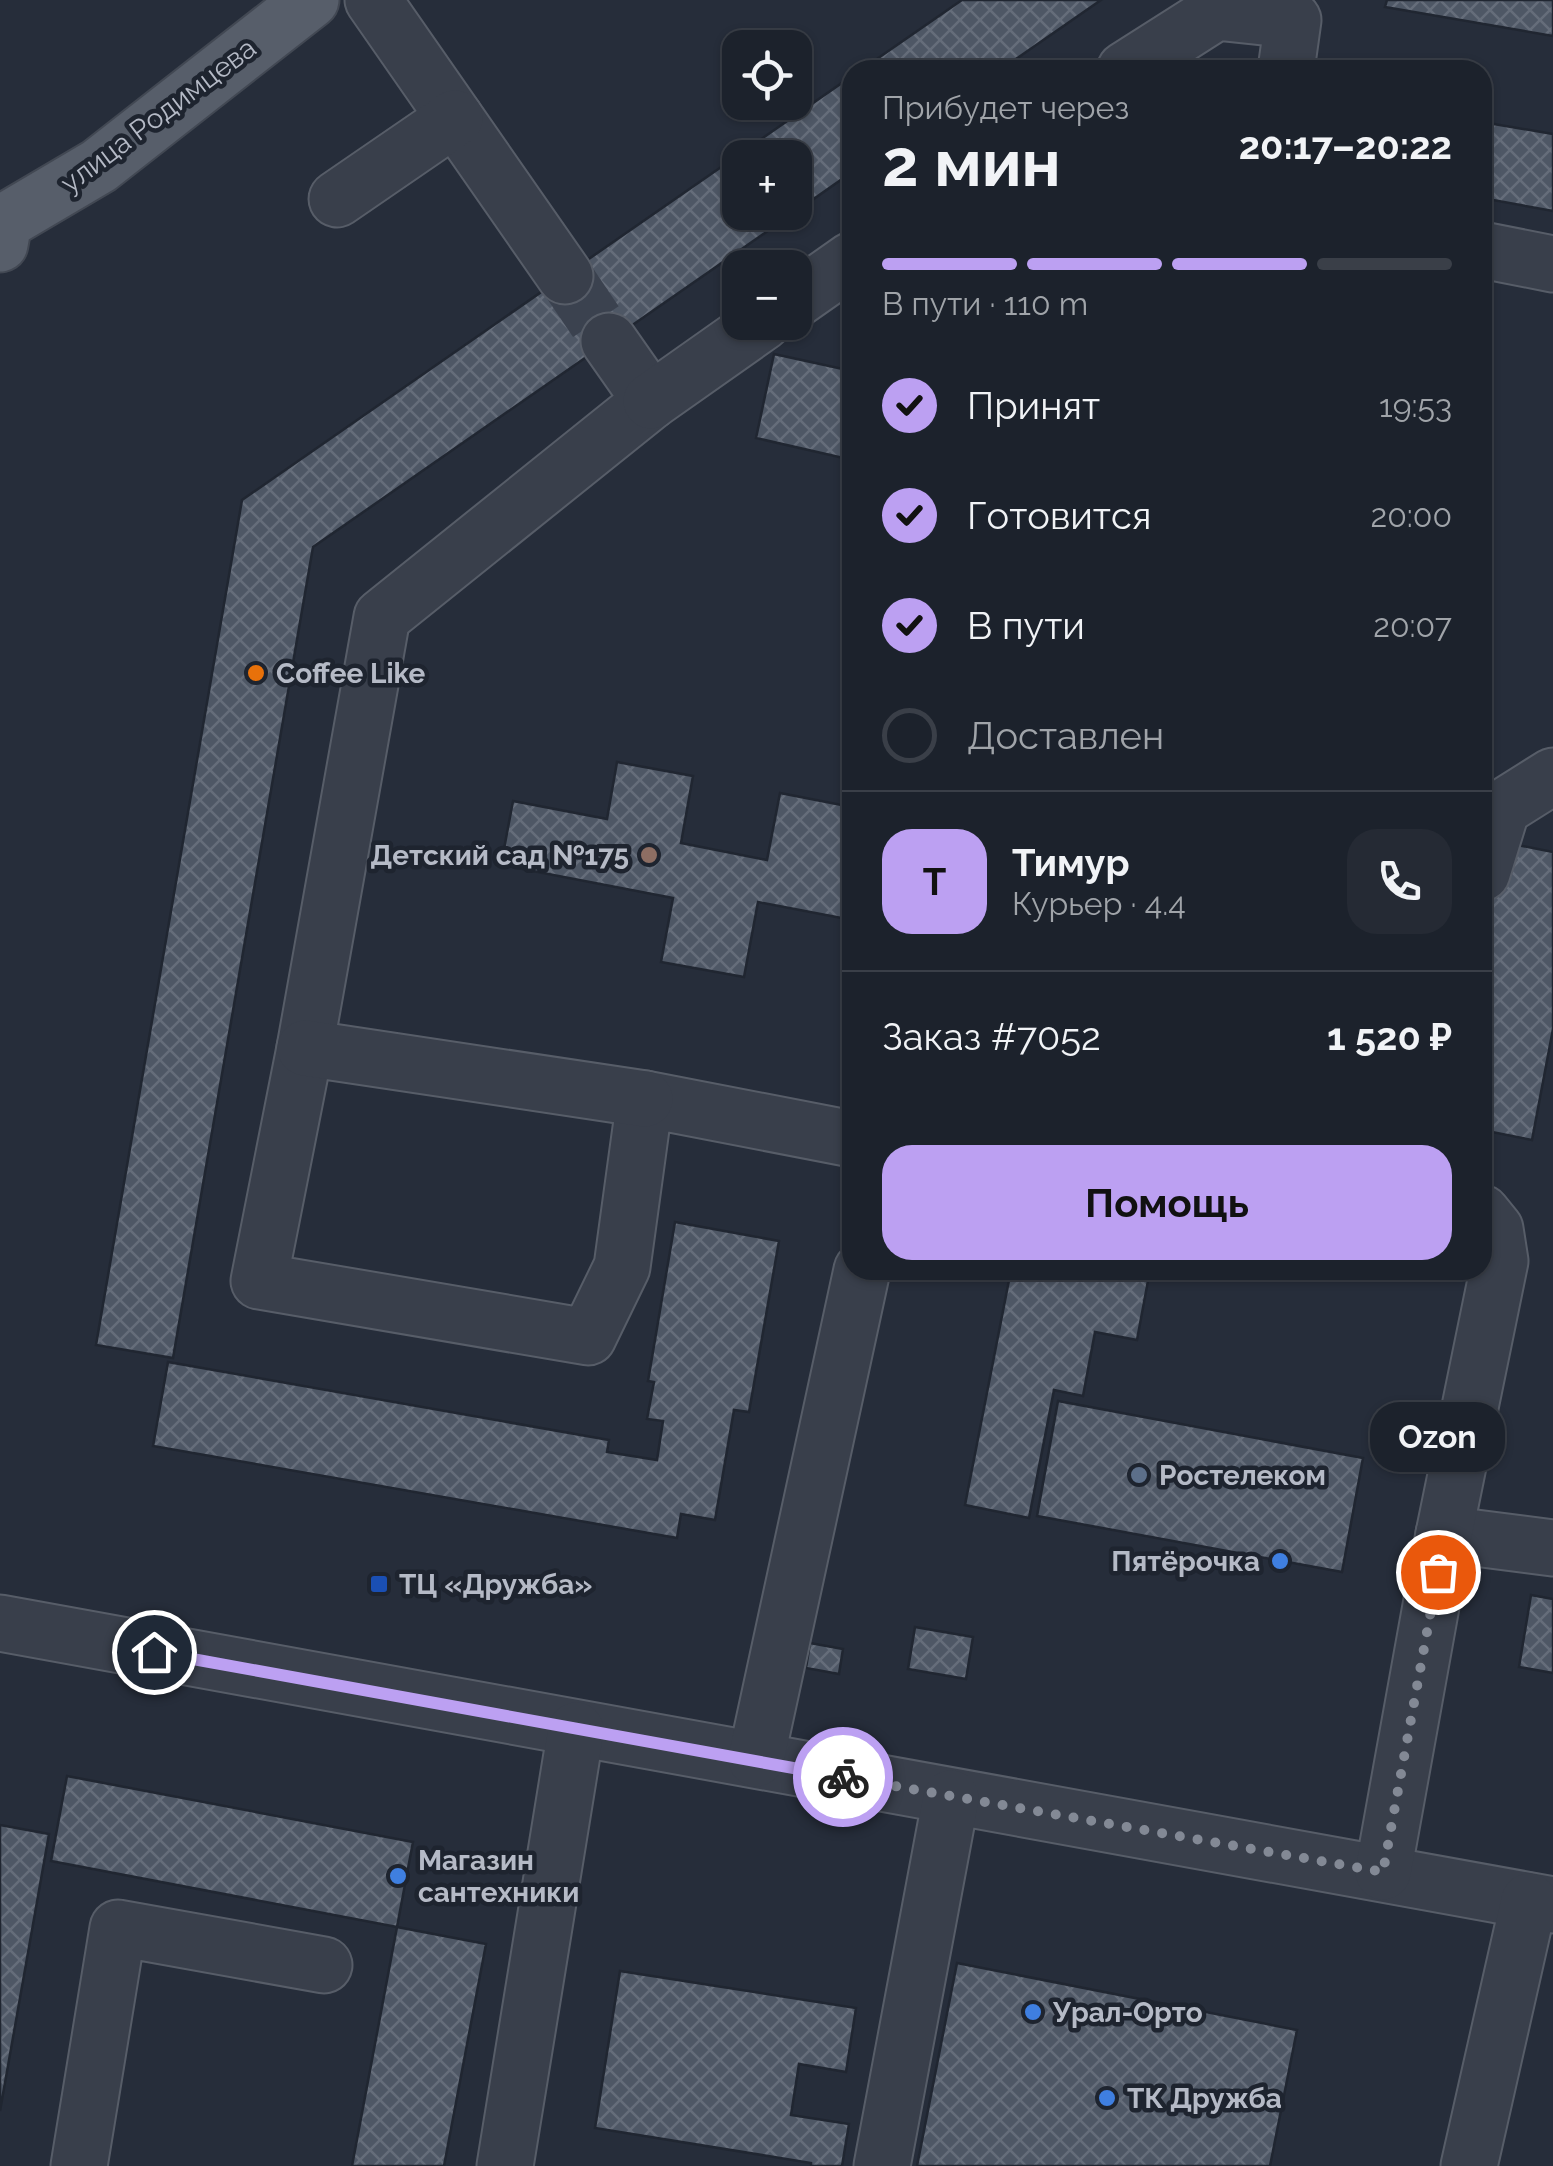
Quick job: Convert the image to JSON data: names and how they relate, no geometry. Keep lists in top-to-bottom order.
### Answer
{
  "streets": {
    "main road": ["улица Родимцева"]
  },
  "places": {
    "other": [
      "Coffee Like",
      "Детский сад №175",
      "Ростелеком",
      "Пятёрочка",
      "Ozon",
      "Магазин сантехники",
      "Урал-Орто",
      "ТК Дружба"
    ],
    "transit": ["ТЦ «Дружба»"]
  },
  "page": {
    "map_buttons": ["+", "−"],
    "heading": ["2 мин", "Прибудет через", "20:17–20:22"],
    "panel": [
      "Тимур",
      "Курьер · 4.4",
      "Заказ #7052",
      "1 520 ₽"
    ],
    "bar": "В пути · 110 m",
    "list": [
      ["Принят", "19:53"],
      ["Готовится", "20:00"],
      ["В пути", "20:07"],
      "Доставлен"
    ],
    "round": "Т",
    "buttons": "Помощь",
    "bubble": "Ozon"
  }
}
